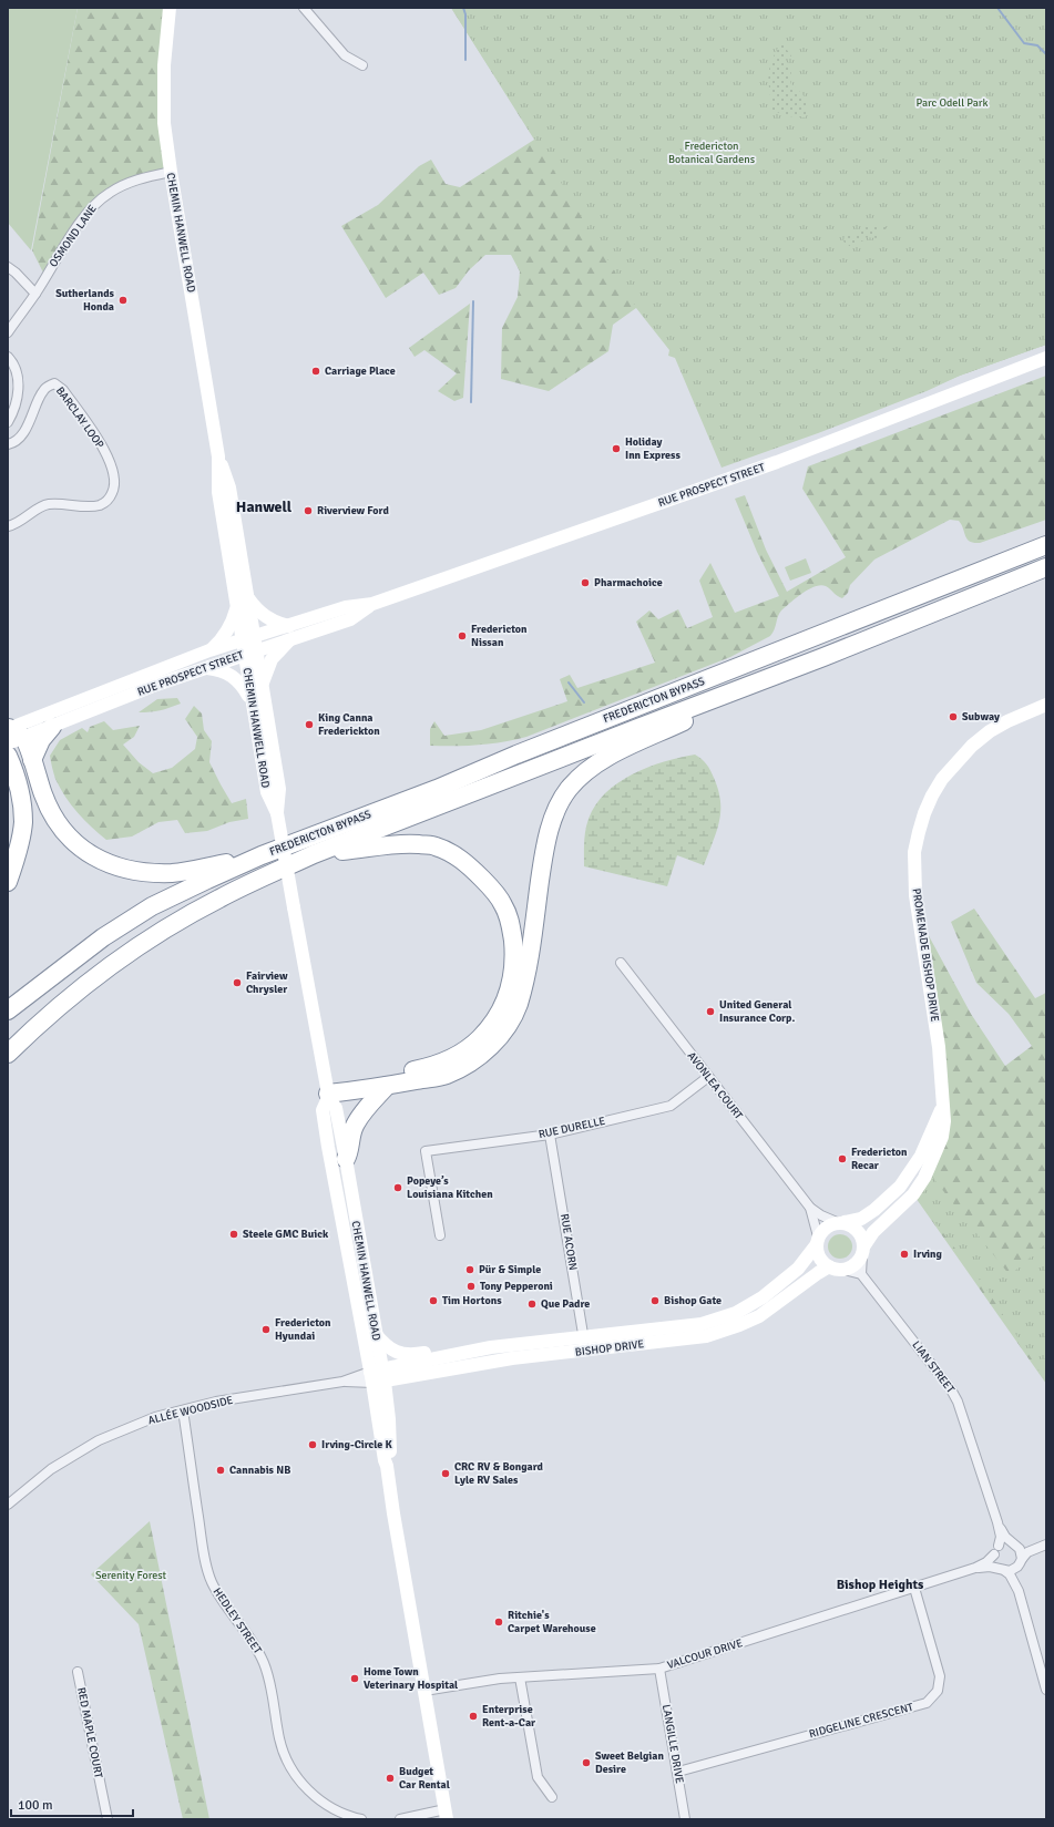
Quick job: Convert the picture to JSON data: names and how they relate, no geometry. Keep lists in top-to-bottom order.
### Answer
{
  "streets": {
    "highway": ["FREDERICTON BYPASS"],
    "main road": [
      "CHEMIN HANWELL ROAD",
      "RUE PROSPECT STREET",
      "PROMENADE BISHOP DRIVE",
      "BISHOP DRIVE"
    ],
    "street": [
      "OSMOND LANE",
      "BARCLAY LOOP",
      "AVONLEA COURT",
      "RUE DURELLE",
      "RUE ACORN",
      "LIAN STREET",
      "ALLÉE WOODSIDE",
      "HEDLEY STREET",
      "VALCOUR DRIVE",
      "RIDGELINE CRESCENT",
      "RED MAPLE COURT",
      "LANGILLE DRIVE"
    ]
  },
  "crossings": [
    ["CHEMIN HANWELL ROAD", "OSMOND LANE"],
    ["CHEMIN HANWELL ROAD", "RUE PROSPECT STREET"],
    ["CHEMIN HANWELL ROAD", "BISHOP DRIVE"],
    ["CHEMIN HANWELL ROAD", "ALLÉE WOODSIDE"],
    ["CHEMIN HANWELL ROAD", "VALCOUR DRIVE"],
    ["AVONLEA COURT", "RUE DURELLE"],
    ["AVONLEA COURT", "BISHOP DRIVE"],
    ["RUE DURELLE", "RUE ACORN"],
    ["RUE ACORN", "BISHOP DRIVE"],
    ["BISHOP DRIVE", "ALLÉE WOODSIDE"],
    ["LIAN STREET", "VALCOUR DRIVE"],
    ["ALLÉE WOODSIDE", "HEDLEY STREET"],
    ["VALCOUR DRIVE", "RIDGELINE CRESCENT"],
    ["VALCOUR DRIVE", "LANGILLE DRIVE"],
    ["RIDGELINE CRESCENT", "LANGILLE DRIVE"]
  ],
  "districts": ["Hanwell", "Bishop Heights"],
  "parks": ["Parc Odell Park", "Fredericton Botanical Gardens", "Serenity Forest"],
  "places": [
    "Sutherlands Honda",
    "Carriage Place",
    "Holiday Inn Express",
    "Riverview Ford",
    "Pharmachoice",
    "Fredericton Nissan",
    "Subway",
    "King Canna Frederickton",
    "Fairview Chrysler",
    "United General Insurance Corp.",
    "Fredericton Recar",
    "Popeye’s Louisiana Kitchen",
    "Steele GMC Buick",
    "Irving",
    "Pür & Simple",
    "Tony Pepperoni",
    "Tim Hortons",
    "Bishop Gate",
    "Que Padre",
    "Fredericton Hyundai",
    "Irving-Circle K",
    "Cannabis NB",
    "CRC RV & Bongard Lyle RV Sales",
    "Ritchie's Carpet Warehouse",
    "Home Town Veterinary Hospital",
    "Enterprise Rent-a-Car",
    "Sweet Belgian Desire",
    "Budget Car Rental"
  ],
  "scale_bar": "100 m"
}
